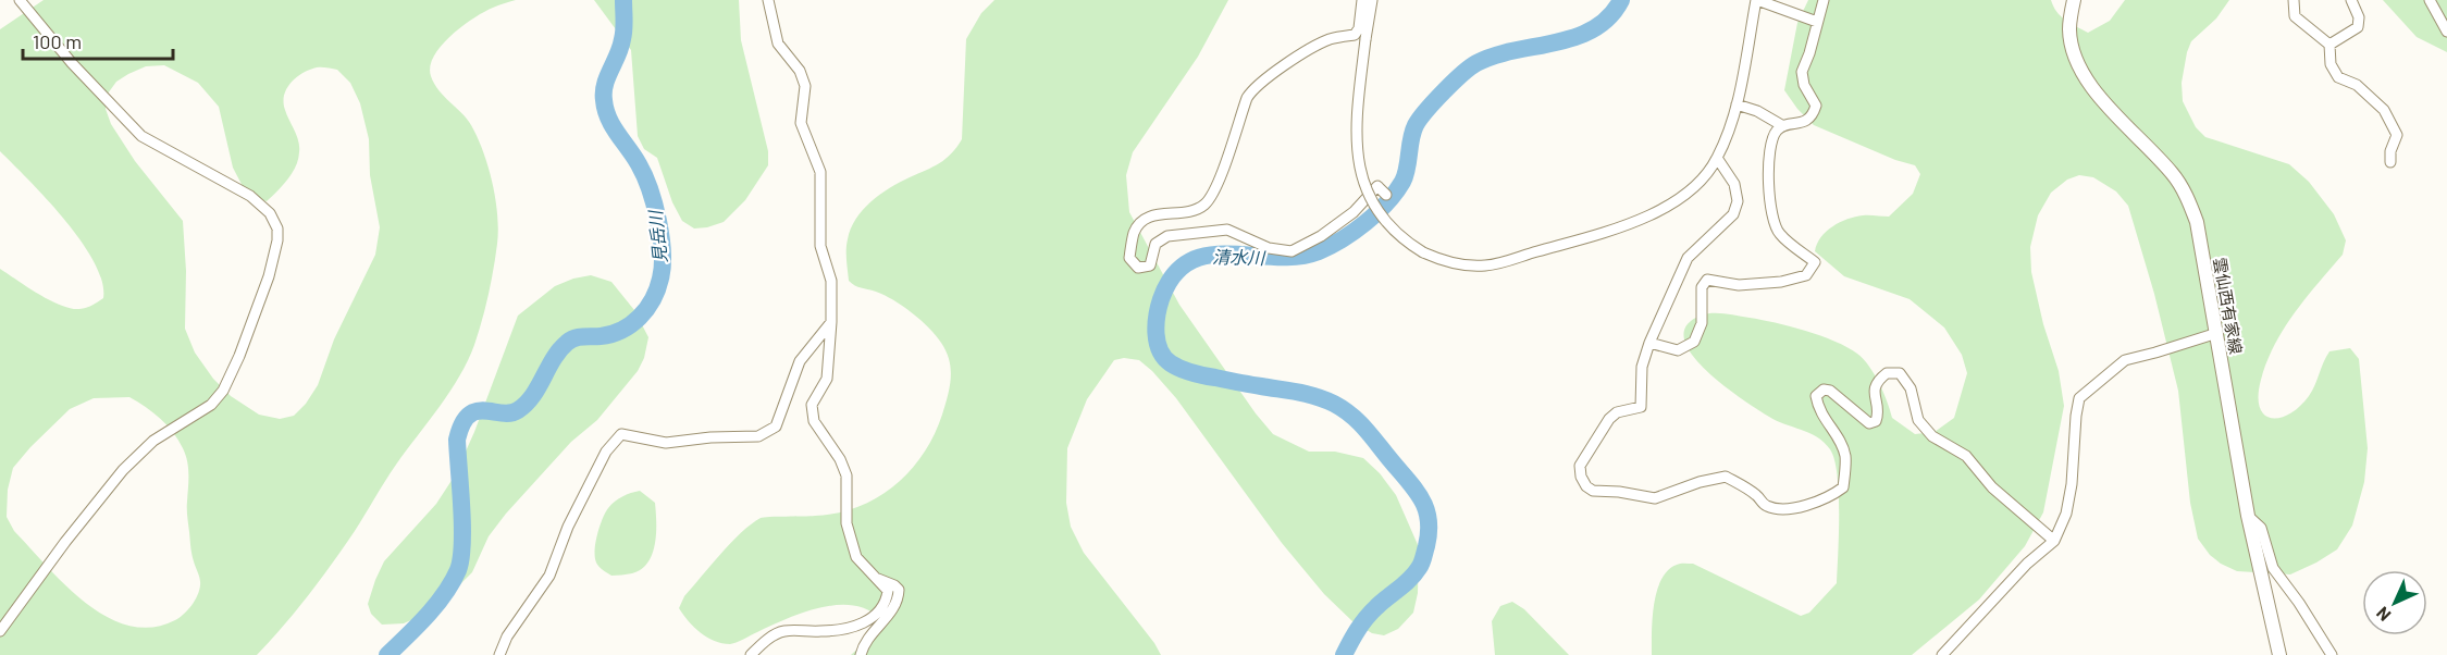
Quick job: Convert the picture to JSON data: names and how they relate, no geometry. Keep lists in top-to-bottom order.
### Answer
{
  "streets": {
    "main road": ["雲仙西有家線"]
  },
  "water": ["見岳川", "清水川"],
  "scale_bar": "100 m",
  "north": "bottom left"
}
